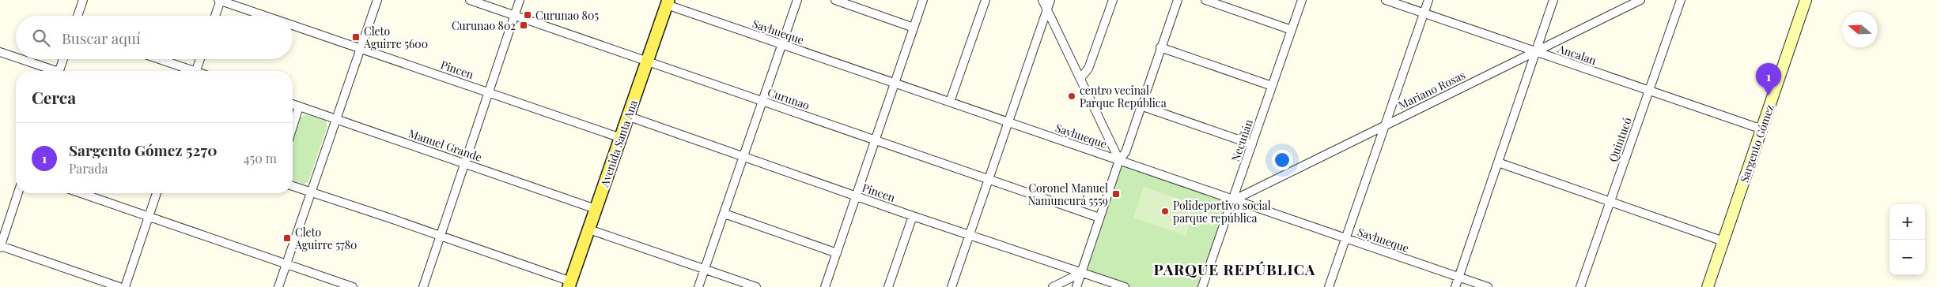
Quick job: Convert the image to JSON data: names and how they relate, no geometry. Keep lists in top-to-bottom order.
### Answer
{
  "streets": {
    "main road": ["Avenida Santa Ana", "Sargento Gómez"],
    "street": [
      "Sayhueque",
      "Ancalan",
      "Pincen",
      "Mariano Rosas",
      "Curunao",
      "Quintucó",
      "Necuñán",
      "Manuel Grande"
    ]
  },
  "crossings": [
    ["Sayhueque", "Mariano Rosas"],
    ["Sayhueque", "Necuñán"],
    ["Sayhueque", "Avenida Santa Ana"],
    ["Ancalan", "Mariano Rosas"],
    ["Ancalan", "Quintucó"],
    ["Ancalan", "Sargento Gómez"],
    ["Pincen", "Avenida Santa Ana"],
    ["Mariano Rosas", "Necuñán"],
    ["Curunao", "Avenida Santa Ana"],
    ["Avenida Santa Ana", "Manuel Grande"]
  ],
  "districts": ["PARQUE REPÚBLICA"],
  "places": {
    "transit": [
      "Curunao 805",
      "Curunao 802",
      "Cleto Aguirre 5600",
      "Coronel Manuel Namuncurá 5559",
      "Cleto Aguirre 5780"
    ],
    "other": ["centro vecinal Parque República", "Polideportivo social parque república"]
  },
  "north": "left",
  "page": {
    "search": "Buscar aquí",
    "pins": "1",
    "heading": "Cerca",
    "list": [
      {
        "mark": "1",
        "name": "Sargento Gómez 5270",
        "note": "Parada",
        "value": "450 m"
      }
    ],
    "map_buttons": ["+", "−"]
  }
}
